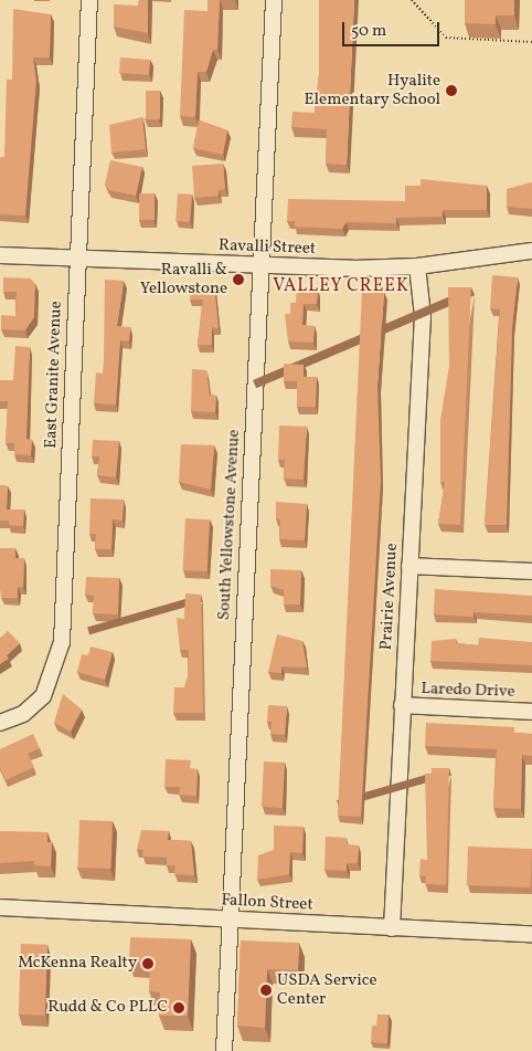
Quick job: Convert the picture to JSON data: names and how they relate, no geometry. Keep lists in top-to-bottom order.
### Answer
{
  "streets": {
    "street": [
      "Ravalli Street",
      "East Granite Avenue",
      "South Yellowstone Avenue",
      "Prairie Avenue",
      "Laredo Drive",
      "Fallon Street"
    ]
  },
  "crossings": [
    ["Ravalli Street", "East Granite Avenue"],
    ["Ravalli Street", "South Yellowstone Avenue"],
    ["Ravalli Street", "Prairie Avenue"],
    ["South Yellowstone Avenue", "Fallon Street"],
    ["Prairie Avenue", "Laredo Drive"],
    ["Prairie Avenue", "Fallon Street"]
  ],
  "districts": ["VALLEY CREEK"],
  "places": [
    "Hyalite Elementary School",
    "Ravalli & Yellowstone",
    "McKenna Realty",
    "USDA Service Center",
    "Rudd & Co PLLC"
  ],
  "scale_bar": "50 m"
}
